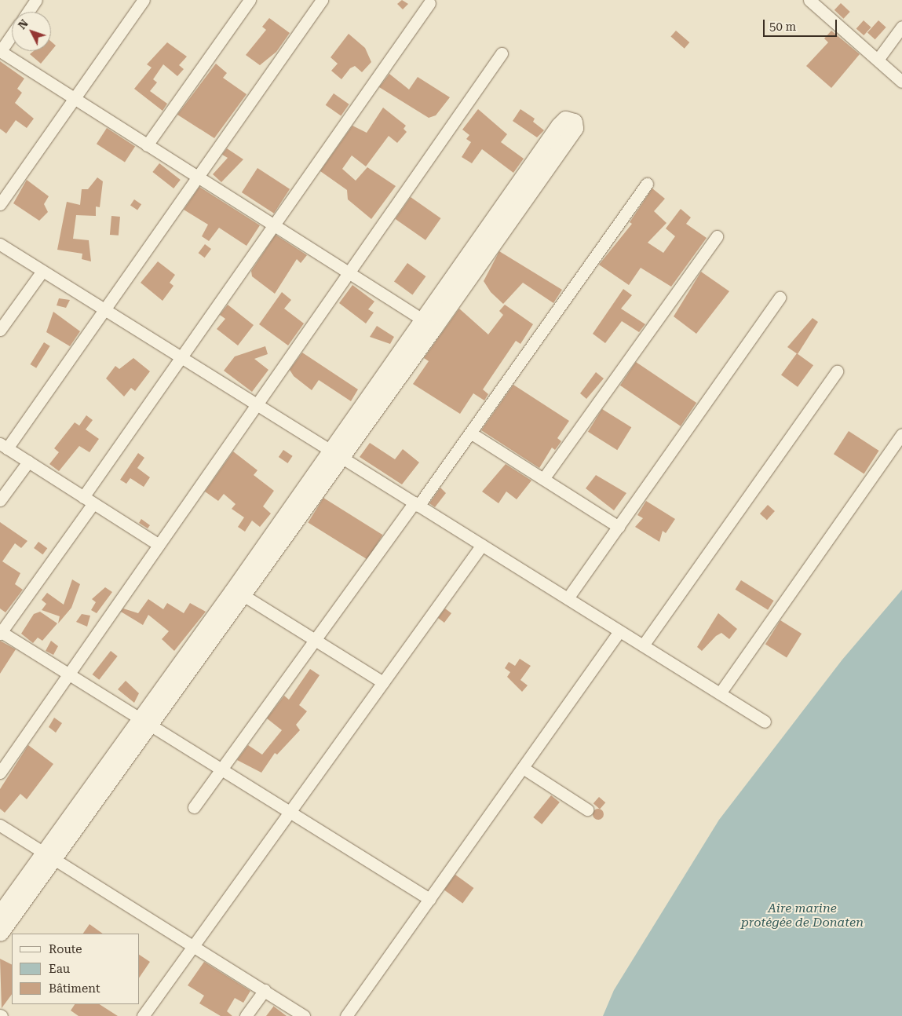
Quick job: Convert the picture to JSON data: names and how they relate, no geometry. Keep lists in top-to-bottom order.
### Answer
{
  "water": ["Aire marine protégée de Donaten"],
  "legend": ["Route", "Eau", "Bâtiment"],
  "scale_bar": "50 m",
  "north": "top left"
}
